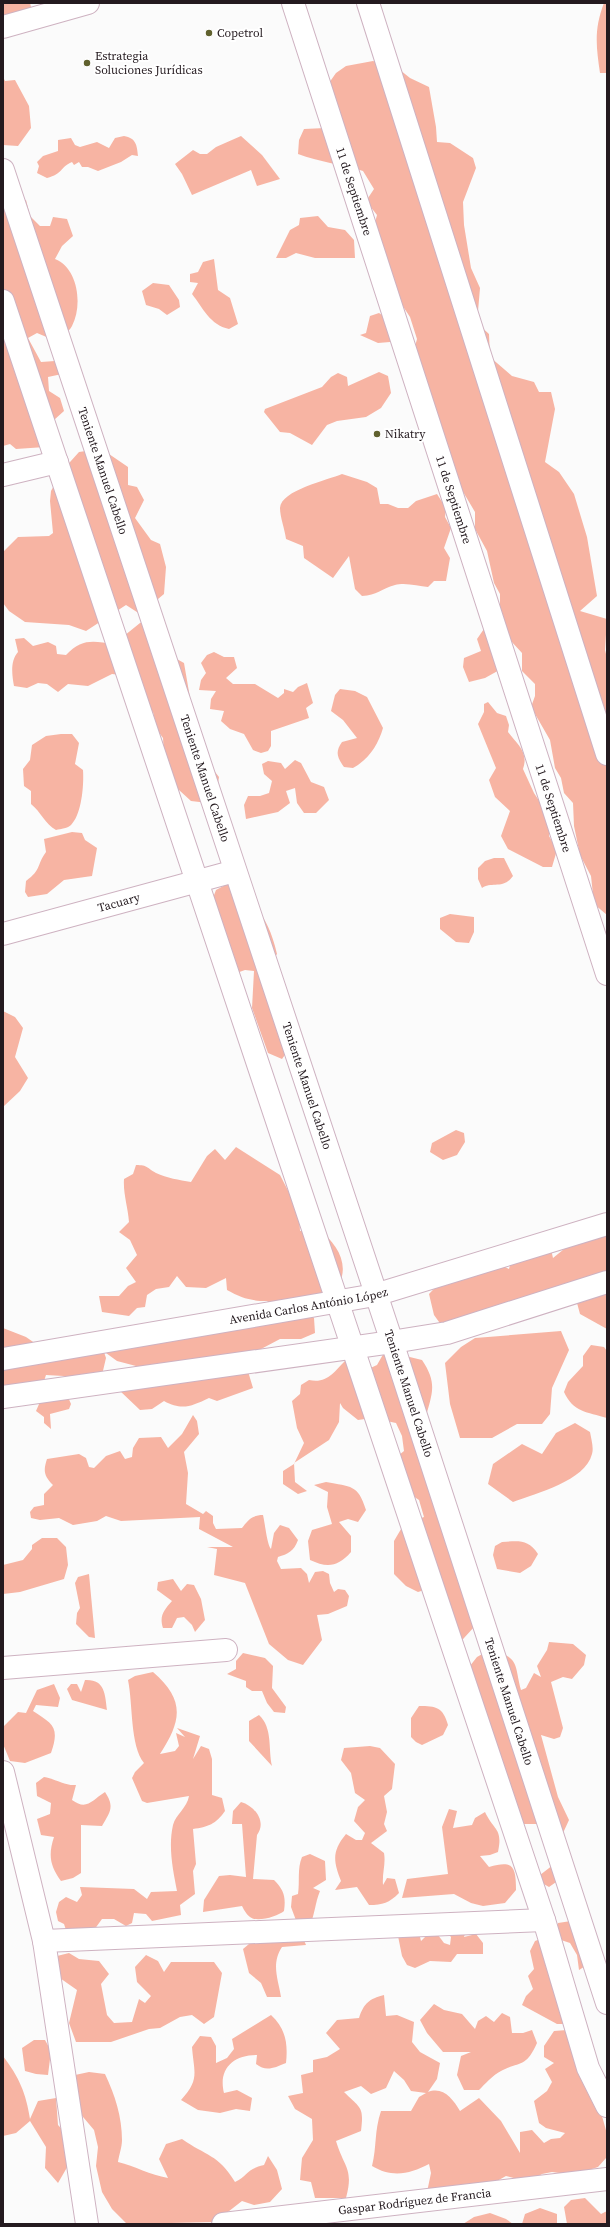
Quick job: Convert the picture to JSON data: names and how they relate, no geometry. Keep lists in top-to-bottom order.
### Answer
{
  "streets": {
    "street": [
      "11 de Septiembre",
      "Teniente Manuel Cabello",
      "Tacuary",
      "Avenida Carlos António López",
      "Gaspar Rodríguez de Francia"
    ]
  },
  "crossings": [
    ["Teniente Manuel Cabello", "Tacuary"],
    ["Teniente Manuel Cabello", "Avenida Carlos António López"]
  ],
  "places": ["Copetrol", "Estrategia Soluciones Jurídicas", "Nikatry"]
}
